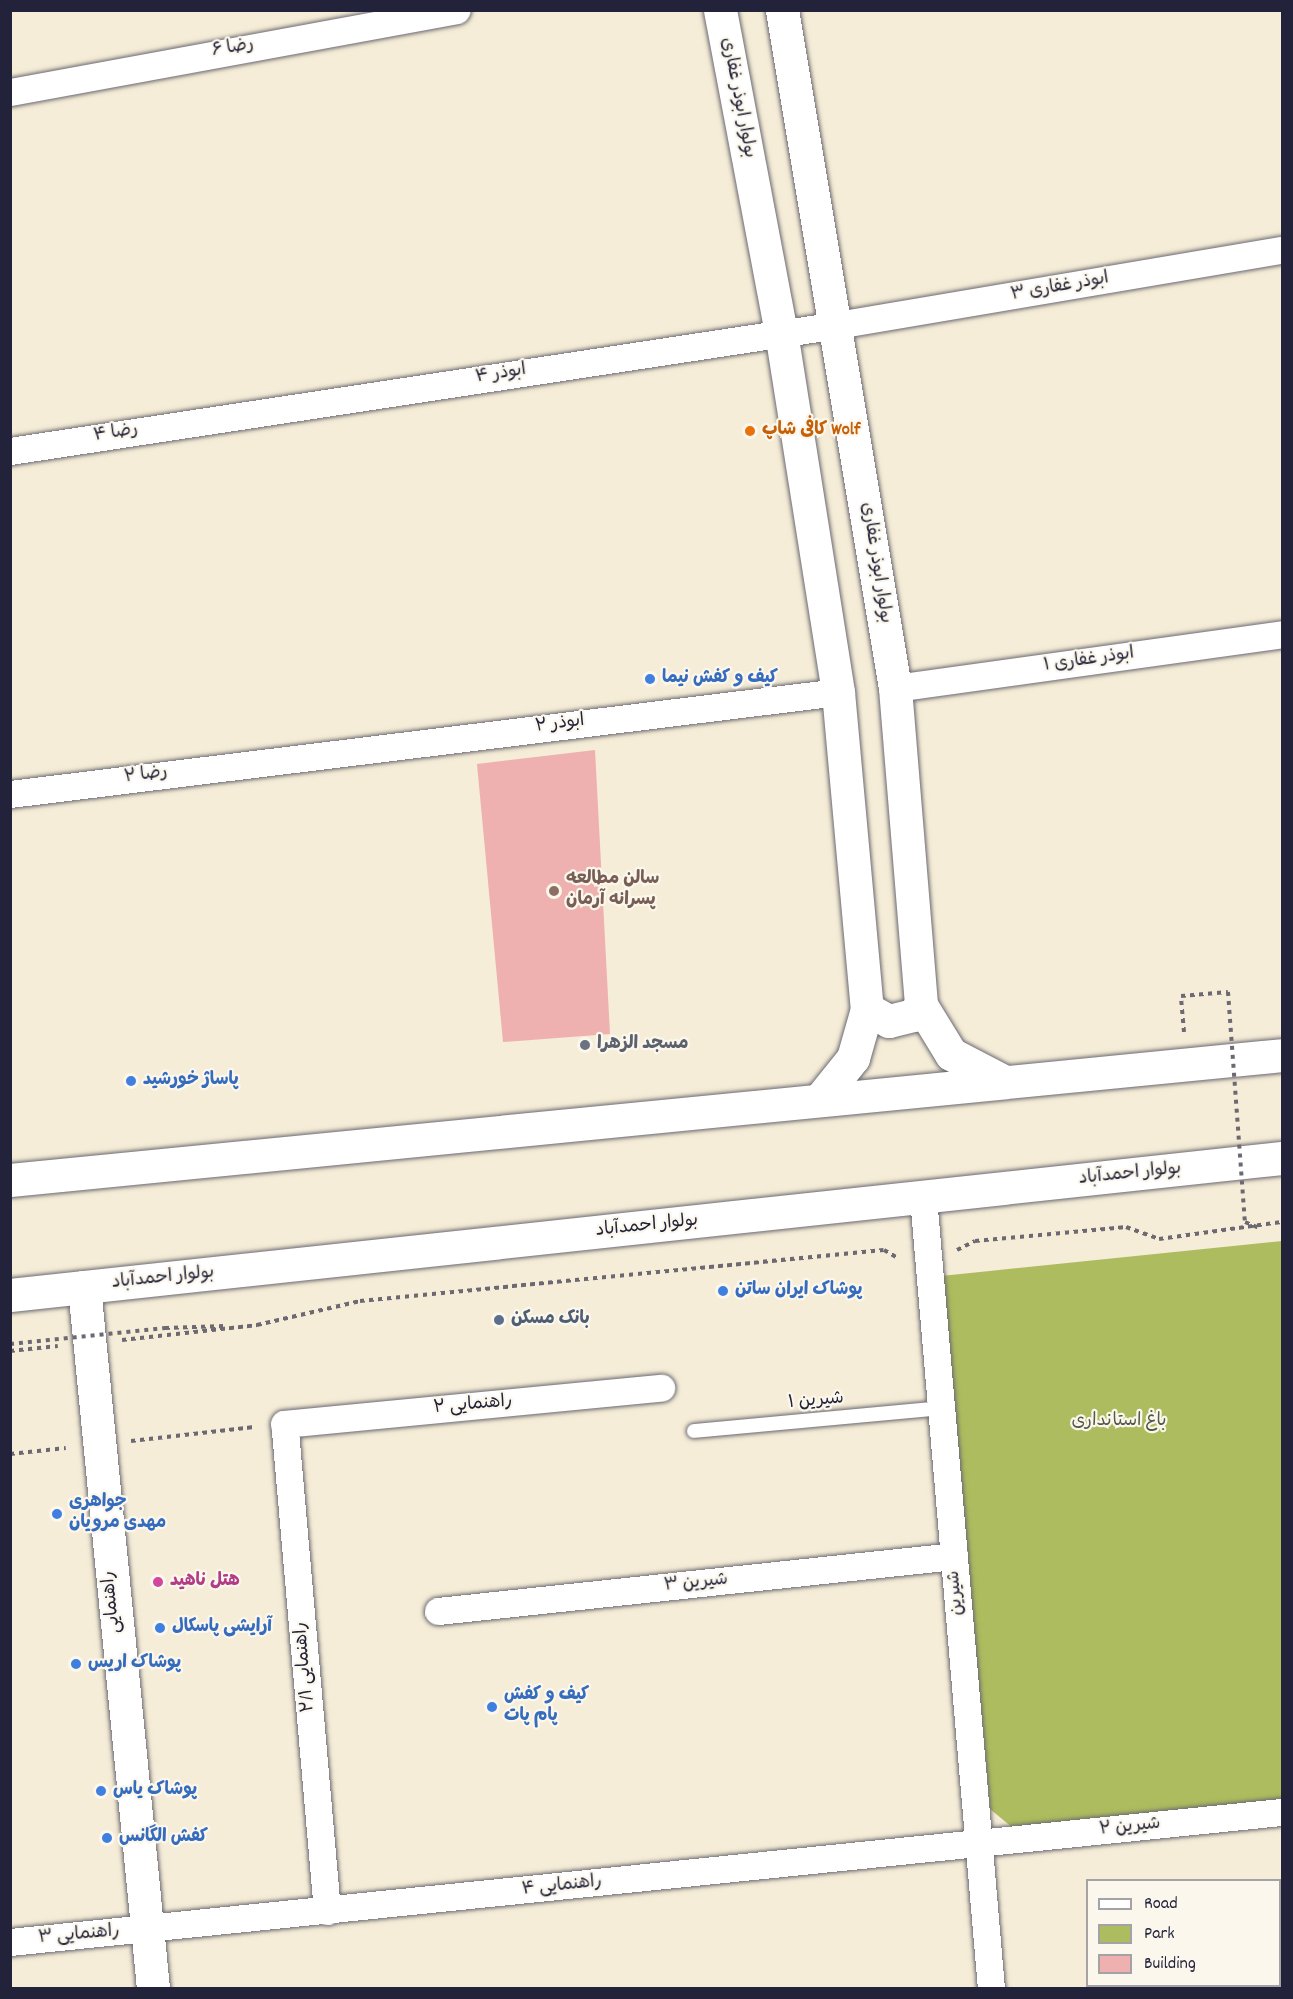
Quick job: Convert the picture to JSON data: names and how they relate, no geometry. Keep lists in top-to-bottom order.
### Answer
{
  "streets": {
    "main road": ["بولوار ابوذر غفاری", "بولوار احمدآباد", "راهنمایی"],
    "street": [
      "رضا ۶",
      "ابوذر غفاری ۳",
      "ابوذر ۴",
      "رضا ۴",
      "ابوذر غفاری ۱",
      "ابوذر ۲",
      "رضا ۲",
      "راهنمایی ۲",
      "شیرین ۳",
      "شیرین",
      "راهنمایی ۲/۱",
      "شیرین ۲",
      "راهنمایی ۴",
      "راهنمایی ۳"
    ],
    "lane": ["شیرین ۱"]
  },
  "crossings": [
    ["بولوار ابوذر غفاری", "ابوذر غفاری ۳"],
    ["بولوار ابوذر غفاری", "ابوذر ۴"],
    ["بولوار ابوذر غفاری", "ابوذر غفاری ۱"],
    ["بولوار ابوذر غفاری", "ابوذر ۲"],
    ["ابوذر غفاری ۳", "ابوذر ۴"],
    ["ابوذر ۴", "رضا ۴"],
    ["ابوذر ۲", "رضا ۲"],
    ["بولوار احمدآباد", "شیرین"],
    ["بولوار احمدآباد", "راهنمایی"],
    ["شیرین ۱", "شیرین"],
    ["راهنمایی ۲", "راهنمایی ۲/۱"],
    ["شیرین ۳", "شیرین"],
    ["شیرین", "شیرین ۲"],
    ["شیرین", "راهنمایی ۴"],
    ["راهنمایی", "راهنمایی ۴"],
    ["راهنمایی", "راهنمایی ۳"],
    ["راهنمایی ۲/۱", "راهنمایی ۴"],
    ["شیرین ۲", "راهنمایی ۴"],
    ["راهنمایی ۴", "راهنمایی ۳"]
  ],
  "parks": ["باغ استانداری"],
  "places": [
    "کافی شاپ Wolf",
    "کیف و کفش نیما",
    "سالن مطالعه پسرانه آرمان",
    "مسجد الزهرا",
    "پاساژ خورشید",
    "پوشاک ایران ساتن",
    "بانک مسکن",
    "جواهری مهدی مرویان",
    "هتل ناهید",
    "آرایشی پاسکال",
    "پوشاک اریس",
    "کیف و کفش پام پات",
    "پوشاک یاس",
    "کفش الگانس"
  ],
  "legend": ["Road", "Park", "Building"]
}
